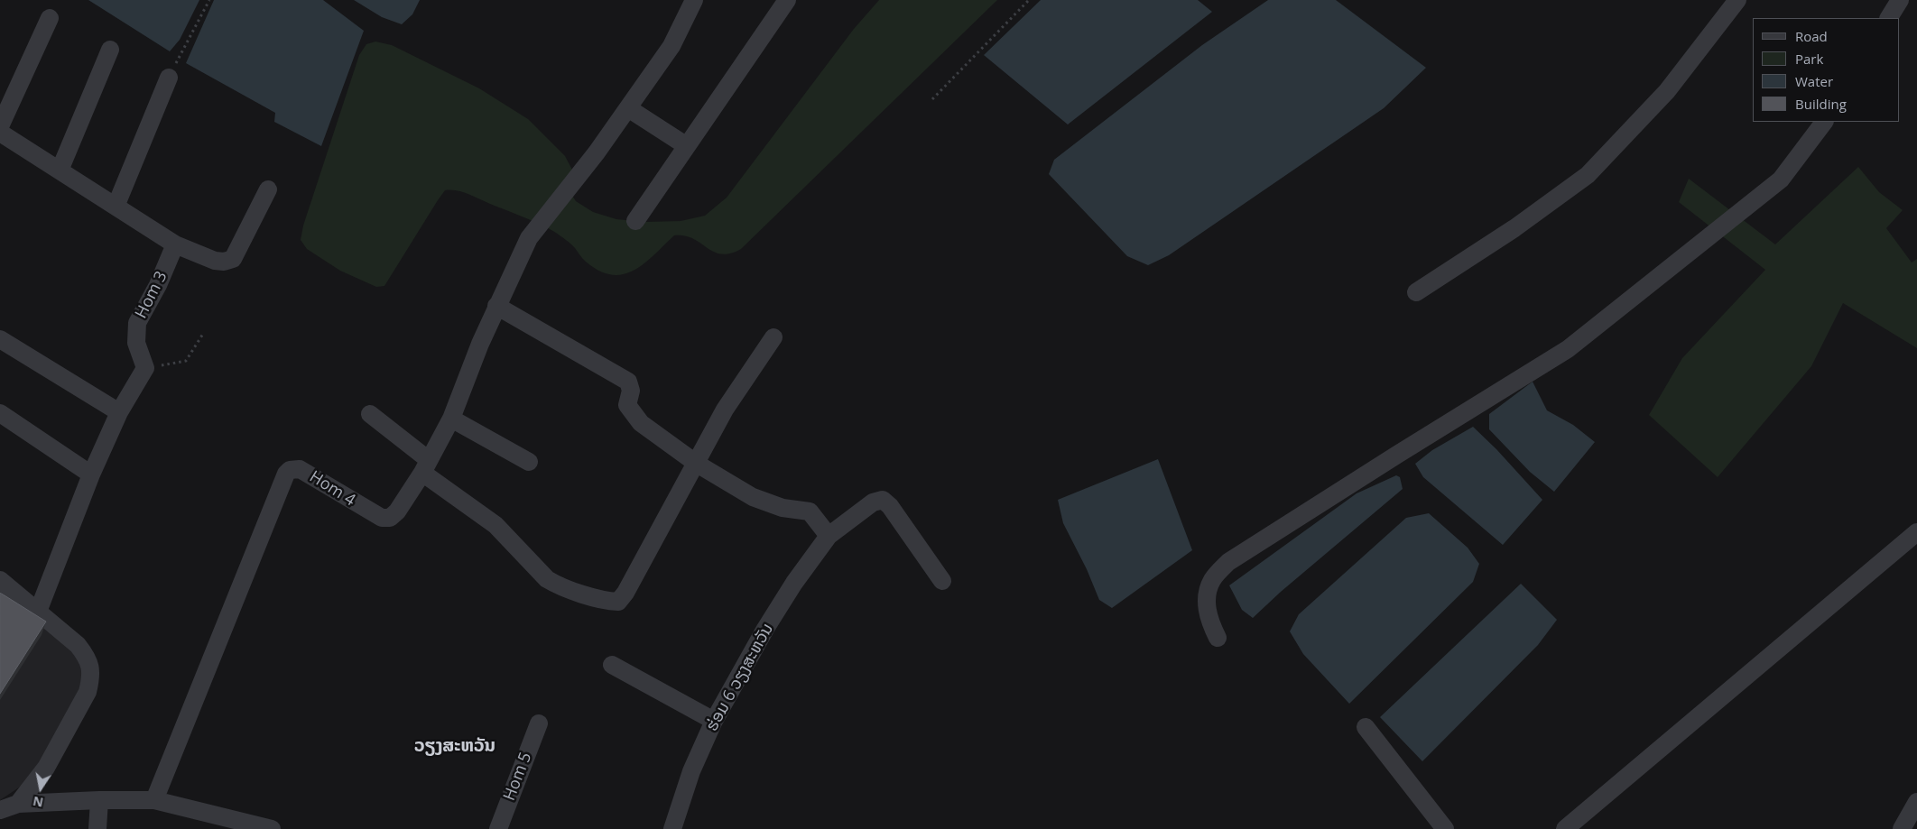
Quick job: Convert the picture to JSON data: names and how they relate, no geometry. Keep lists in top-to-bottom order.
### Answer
{
  "streets": {
    "street": [
      "Hom 3",
      "Hom 4",
      "ຮ່ອມ 6 ວຽງສະຫວັນ",
      "Hom 5"
    ]
  },
  "districts": ["ວຽງສະຫວັນ"],
  "legend": [
    "Road",
    "Park",
    "Water",
    "Building"
  ],
  "north": "bottom"
}
